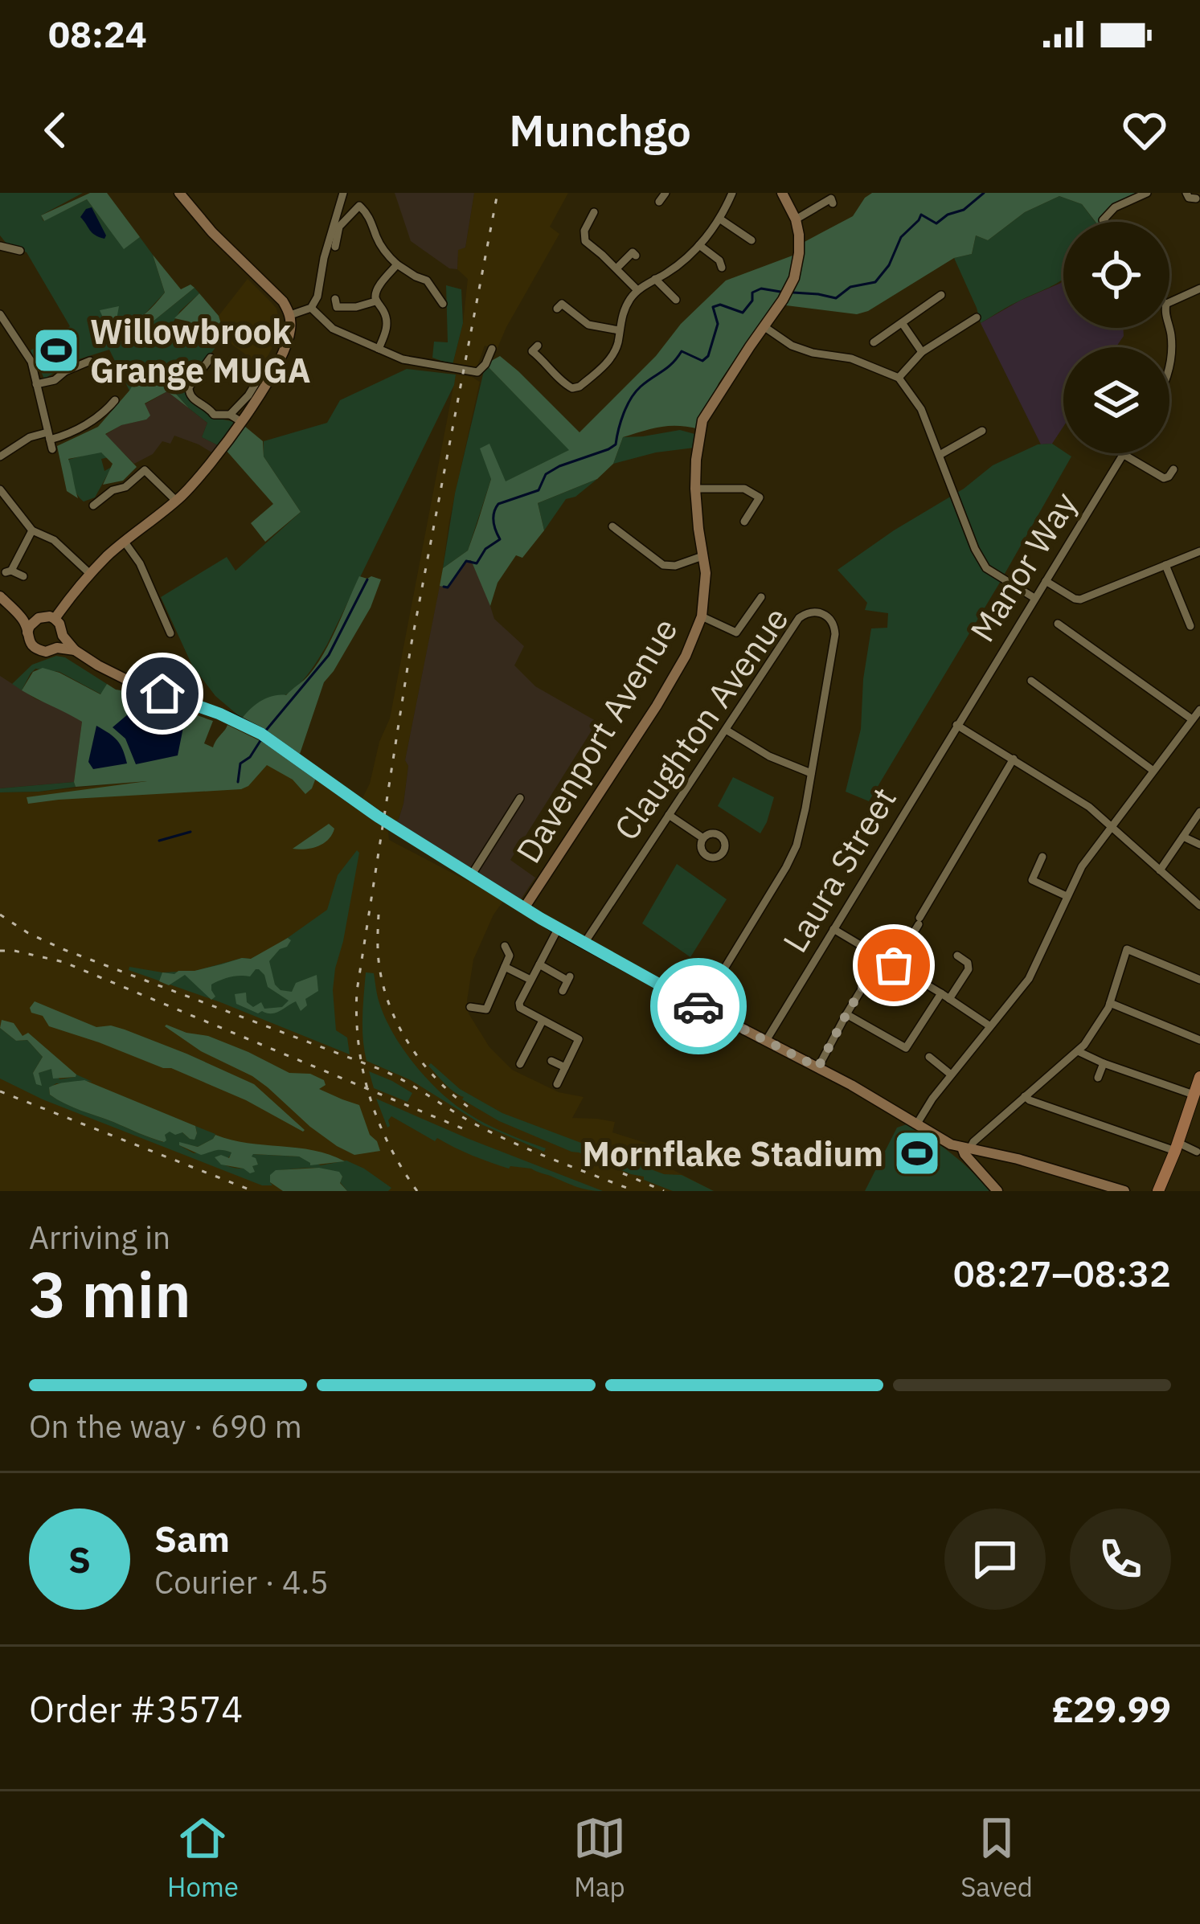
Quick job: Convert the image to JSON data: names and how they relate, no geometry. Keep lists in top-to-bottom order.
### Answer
{
  "streets": {
    "street": [
      "Manor Way",
      "Claughton Avenue",
      "Davenport Avenue",
      "Laura Street"
    ]
  },
  "crossings": [
    ["Manor Way", "Laura Street"]
  ],
  "places": {
    "sports": ["Willowbrook Grange MUGA", "Mornflake Stadium"]
  },
  "page": {
    "status": "08:24",
    "header": "Munchgo",
    "heading": ["3 min", "Arriving in", "08:27–08:32"],
    "panel": [
      "Sam",
      "Courier · 4.5",
      "Order #3574",
      "£29.99"
    ],
    "bar": "On the way · 690 m",
    "round": "S",
    "tabs": ["Home", "Map", "Saved"]
  }
}
